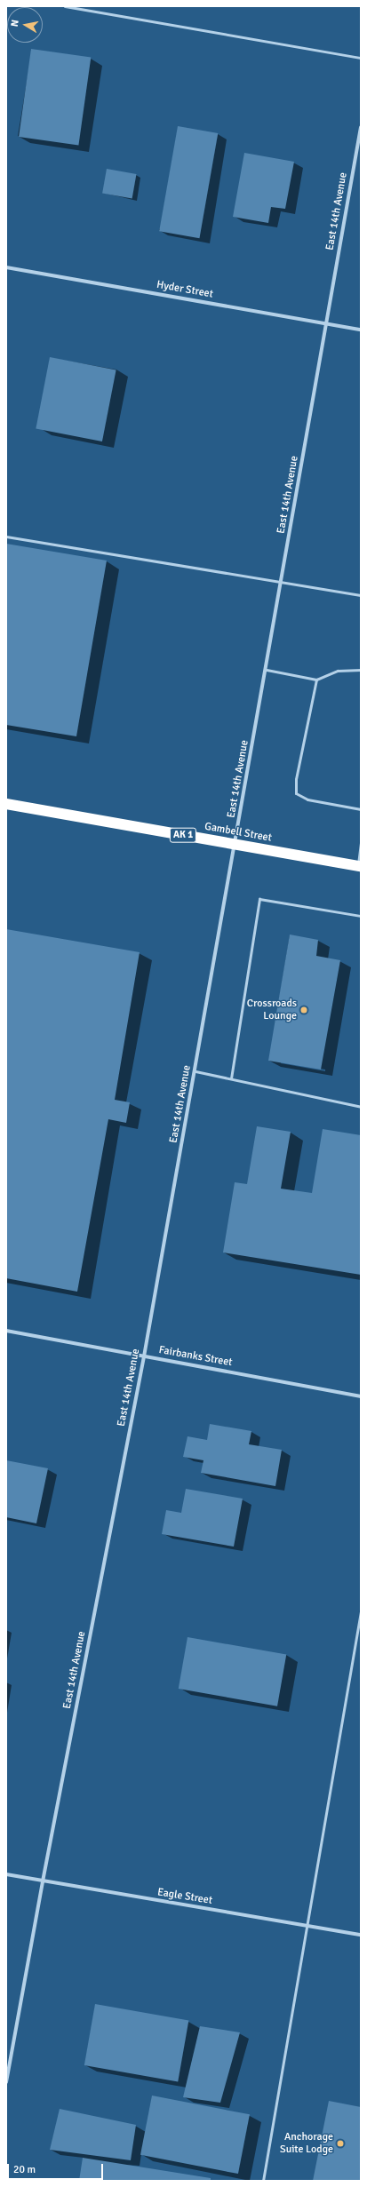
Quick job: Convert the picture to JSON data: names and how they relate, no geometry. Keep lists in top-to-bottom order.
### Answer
{
  "streets": {
    "highway": ["Gambell Street", "AK 1"],
    "street": [
      "East 14th Avenue",
      "Hyder Street",
      "Fairbanks Street",
      "Eagle Street"
    ]
  },
  "crossings": [
    ["East 14th Avenue", "Hyder Street"],
    ["East 14th Avenue", "Gambell Street"],
    ["East 14th Avenue", "Fairbanks Street"],
    ["East 14th Avenue", "Eagle Street"]
  ],
  "places": ["Crossroads Lounge", "Anchorage Suite Lodge"],
  "scale_bar": "20 m",
  "north": "left"
}
